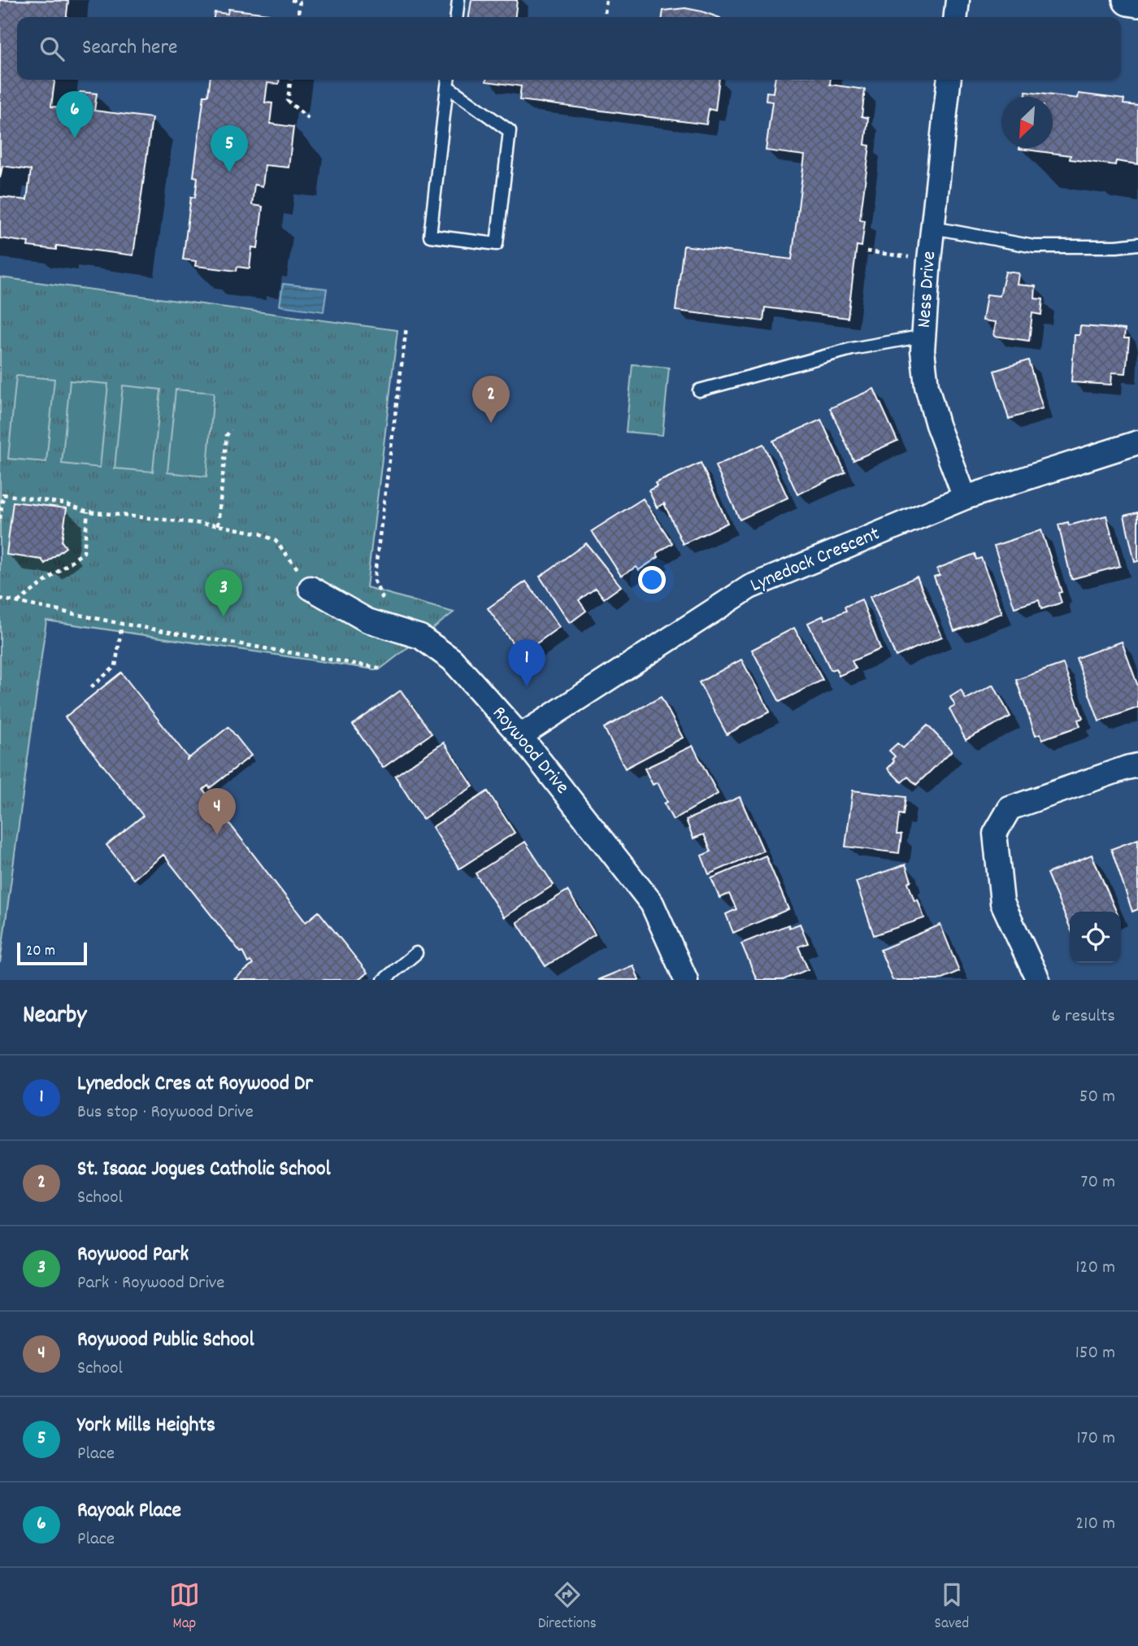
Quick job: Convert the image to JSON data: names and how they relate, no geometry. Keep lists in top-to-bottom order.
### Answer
{
  "streets": {
    "street": ["Ness Drive", "Lynedock Crescent", "Roywood Drive"]
  },
  "crossings": [
    ["Ness Drive", "Lynedock Crescent"],
    ["Lynedock Crescent", "Roywood Drive"]
  ],
  "scale_bar": "20 m",
  "north": "bottom left",
  "page": {
    "search": "Search here",
    "pins": [
      "6",
      "5",
      "2",
      "3",
      "1",
      "4"
    ],
    "scale": "20 m",
    "heading": ["Nearby", "6 results"],
    "list": [
      {
        "mark": "1",
        "name": "Lynedock Cres at Roywood Dr",
        "note": "Bus stop · Roywood Drive",
        "value": "50 m"
      },
      {
        "mark": "2",
        "name": "St. Isaac Jogues Catholic School",
        "note": "School",
        "value": "70 m"
      },
      {
        "mark": "3",
        "name": "Roywood Park",
        "note": "Park · Roywood Drive",
        "value": "120 m"
      },
      {
        "mark": "4",
        "name": "Roywood Public School",
        "note": "School",
        "value": "150 m"
      },
      {
        "mark": "5",
        "name": "York Mills Heights",
        "note": "Place",
        "value": "170 m"
      },
      {
        "mark": "6",
        "name": "Rayoak Place",
        "note": "Place",
        "value": "210 m"
      }
    ],
    "nav": ["Map", "Directions", "Saved"]
  }
}
